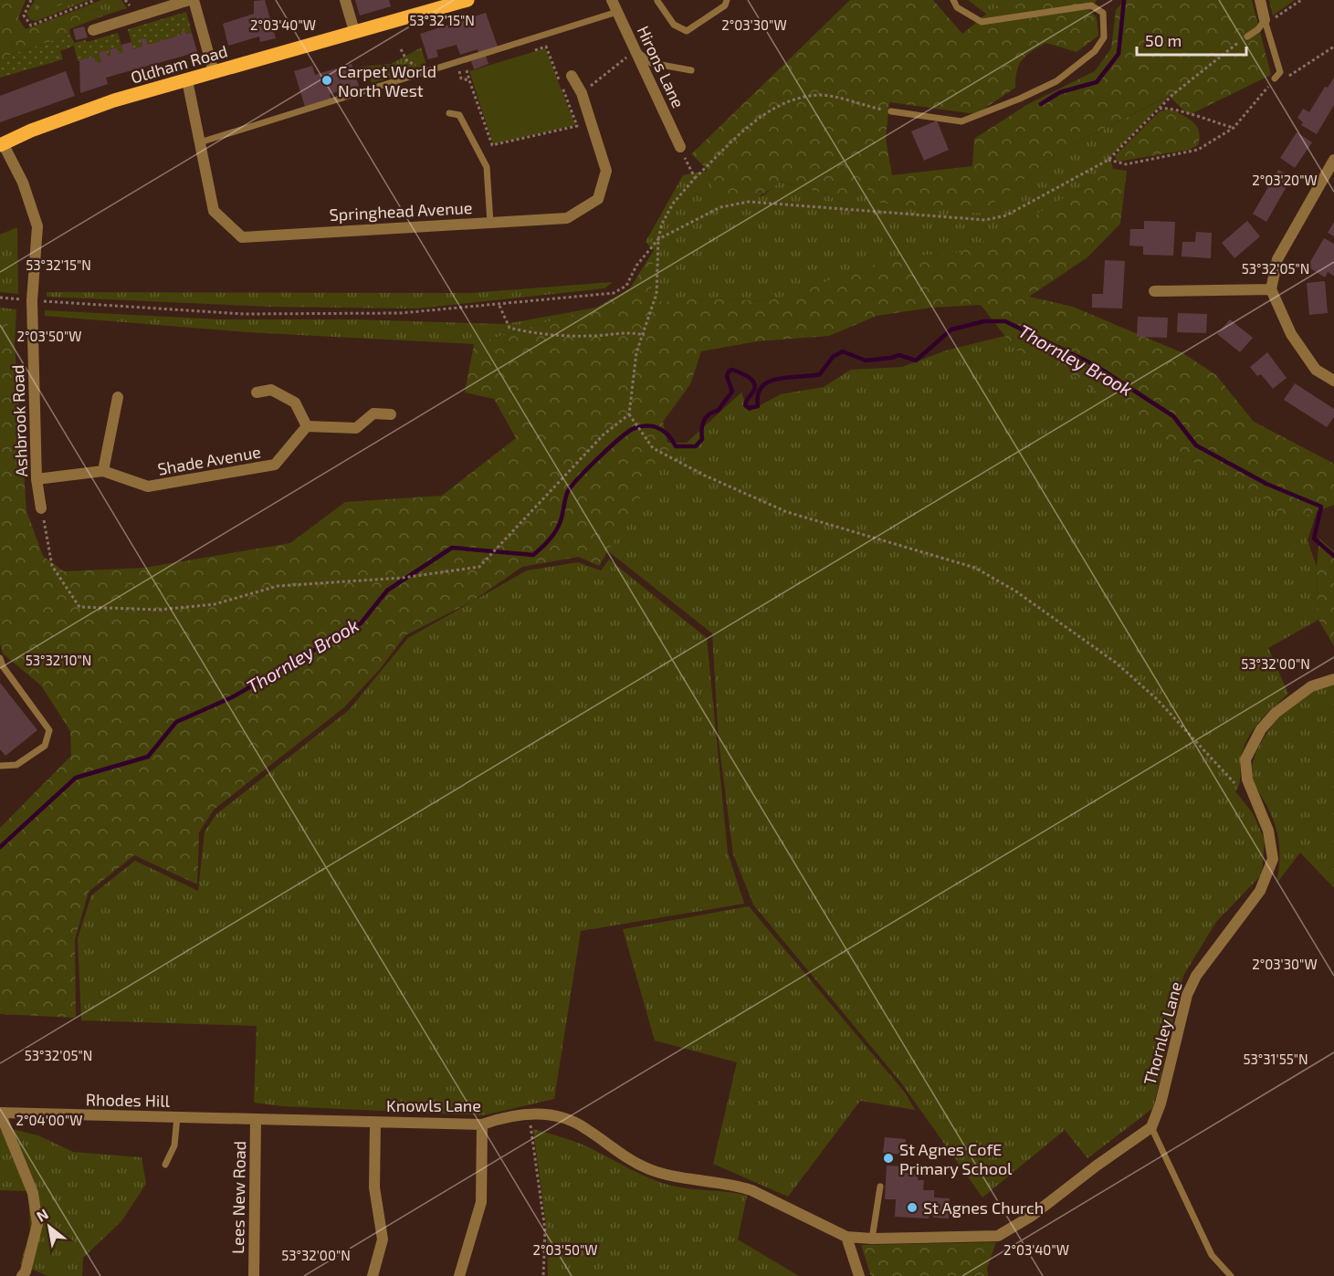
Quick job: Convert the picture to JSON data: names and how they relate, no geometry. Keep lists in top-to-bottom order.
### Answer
{
  "streets": {
    "main road": ["Oldham Road"],
    "street": [
      "Hirons Lane",
      "Springhead Avenue",
      "Ashbrook Road",
      "Shade Avenue",
      "Thornley Lane",
      "Rhodes Hill",
      "Knowls Lane",
      "Lees New Road"
    ]
  },
  "crossings": [
    ["Oldham Road", "Springhead Avenue"],
    ["Oldham Road", "Ashbrook Road"],
    ["Ashbrook Road", "Shade Avenue"],
    ["Rhodes Hill", "Knowls Lane"],
    ["Rhodes Hill", "Lees New Road"],
    ["Knowls Lane", "Lees New Road"]
  ],
  "water": ["Thornley Brook"],
  "places": ["Carpet World North West", "St Agnes CofE Primary School", "St Agnes Church"],
  "scale_bar": "50 m",
  "north": "top left",
  "coordinates": [
    "53°32'15\"N",
    "2°03'40\"W",
    "2°03'30\"W",
    "2°03'20\"W",
    "53°32'05\"N",
    "2°03'50\"W",
    "53°32'10\"N",
    "53°32'00\"N",
    "53°31'55\"N",
    "2°04'00\"W"
  ]
}
